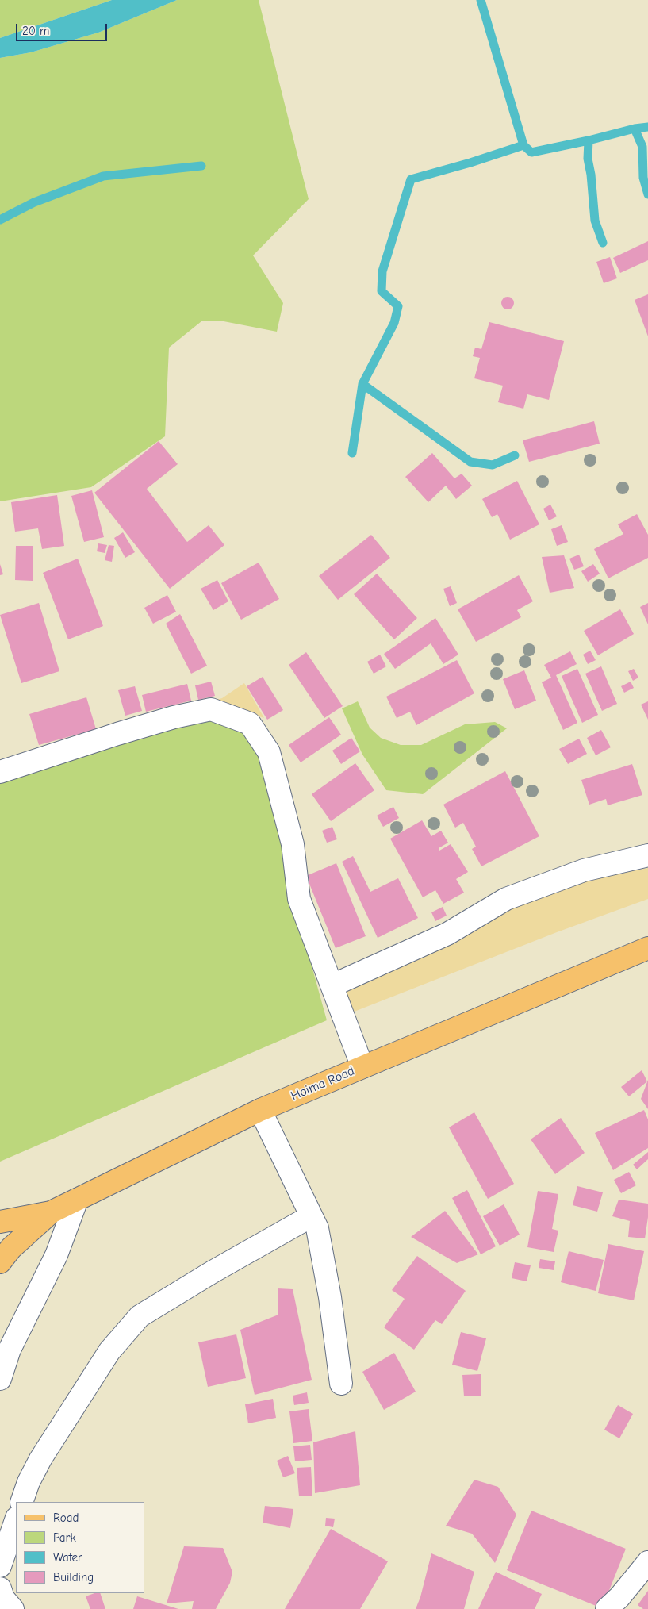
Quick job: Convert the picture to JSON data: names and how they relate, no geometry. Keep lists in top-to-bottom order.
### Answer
{
  "streets": {
    "main road": ["Hoima Road"]
  },
  "legend": [
    "Road",
    "Park",
    "Water",
    "Building"
  ],
  "scale_bar": "20 m"
}
